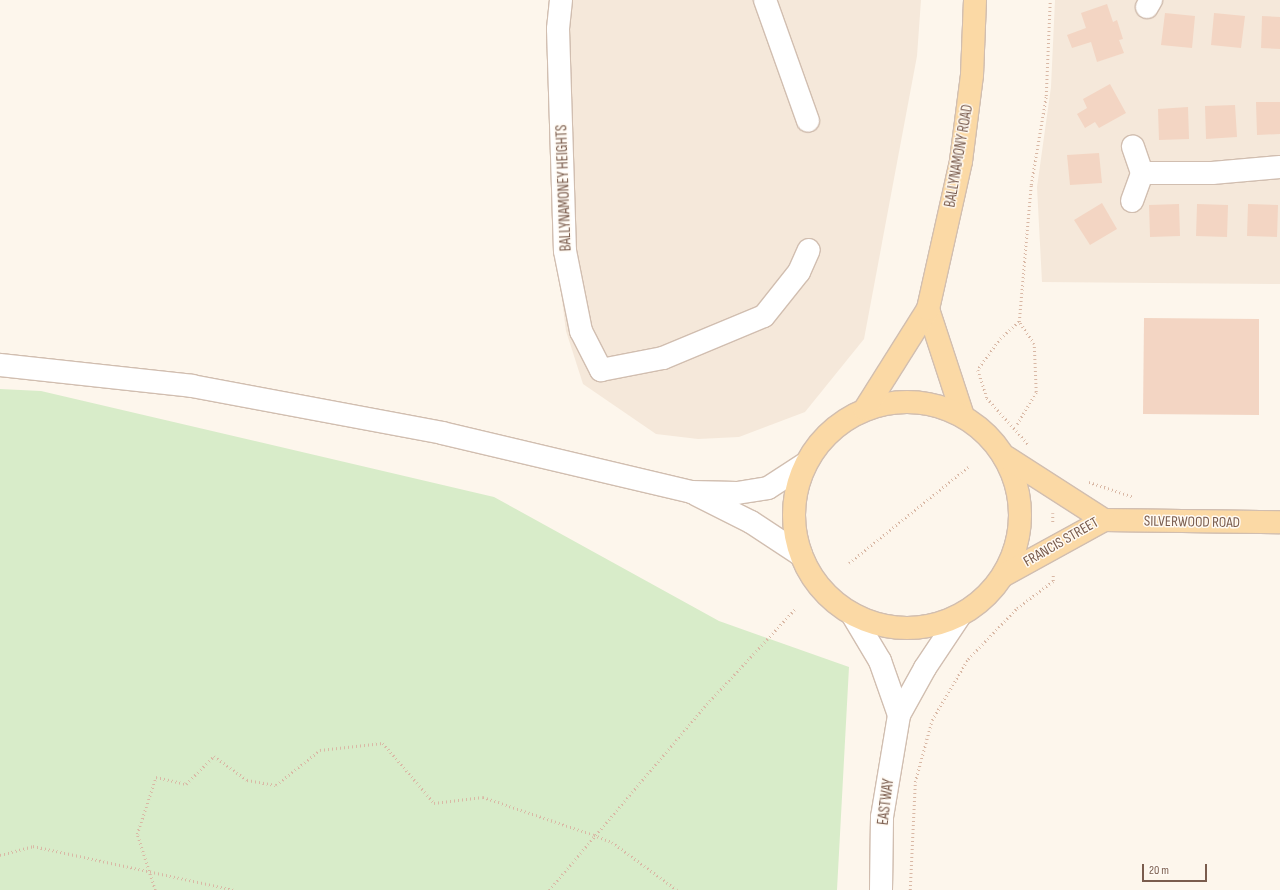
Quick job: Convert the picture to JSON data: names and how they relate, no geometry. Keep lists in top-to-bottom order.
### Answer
{
  "streets": {
    "main road": ["BALLYNAMONY ROAD", "SILVERWOOD ROAD", "FRANCIS STREET"],
    "street": ["BALLYNAMONEY HEIGHTS", "EASTWAY"]
  },
  "crossings": [
    ["SILVERWOOD ROAD", "FRANCIS STREET"]
  ],
  "scale_bar": "20 m"
}
